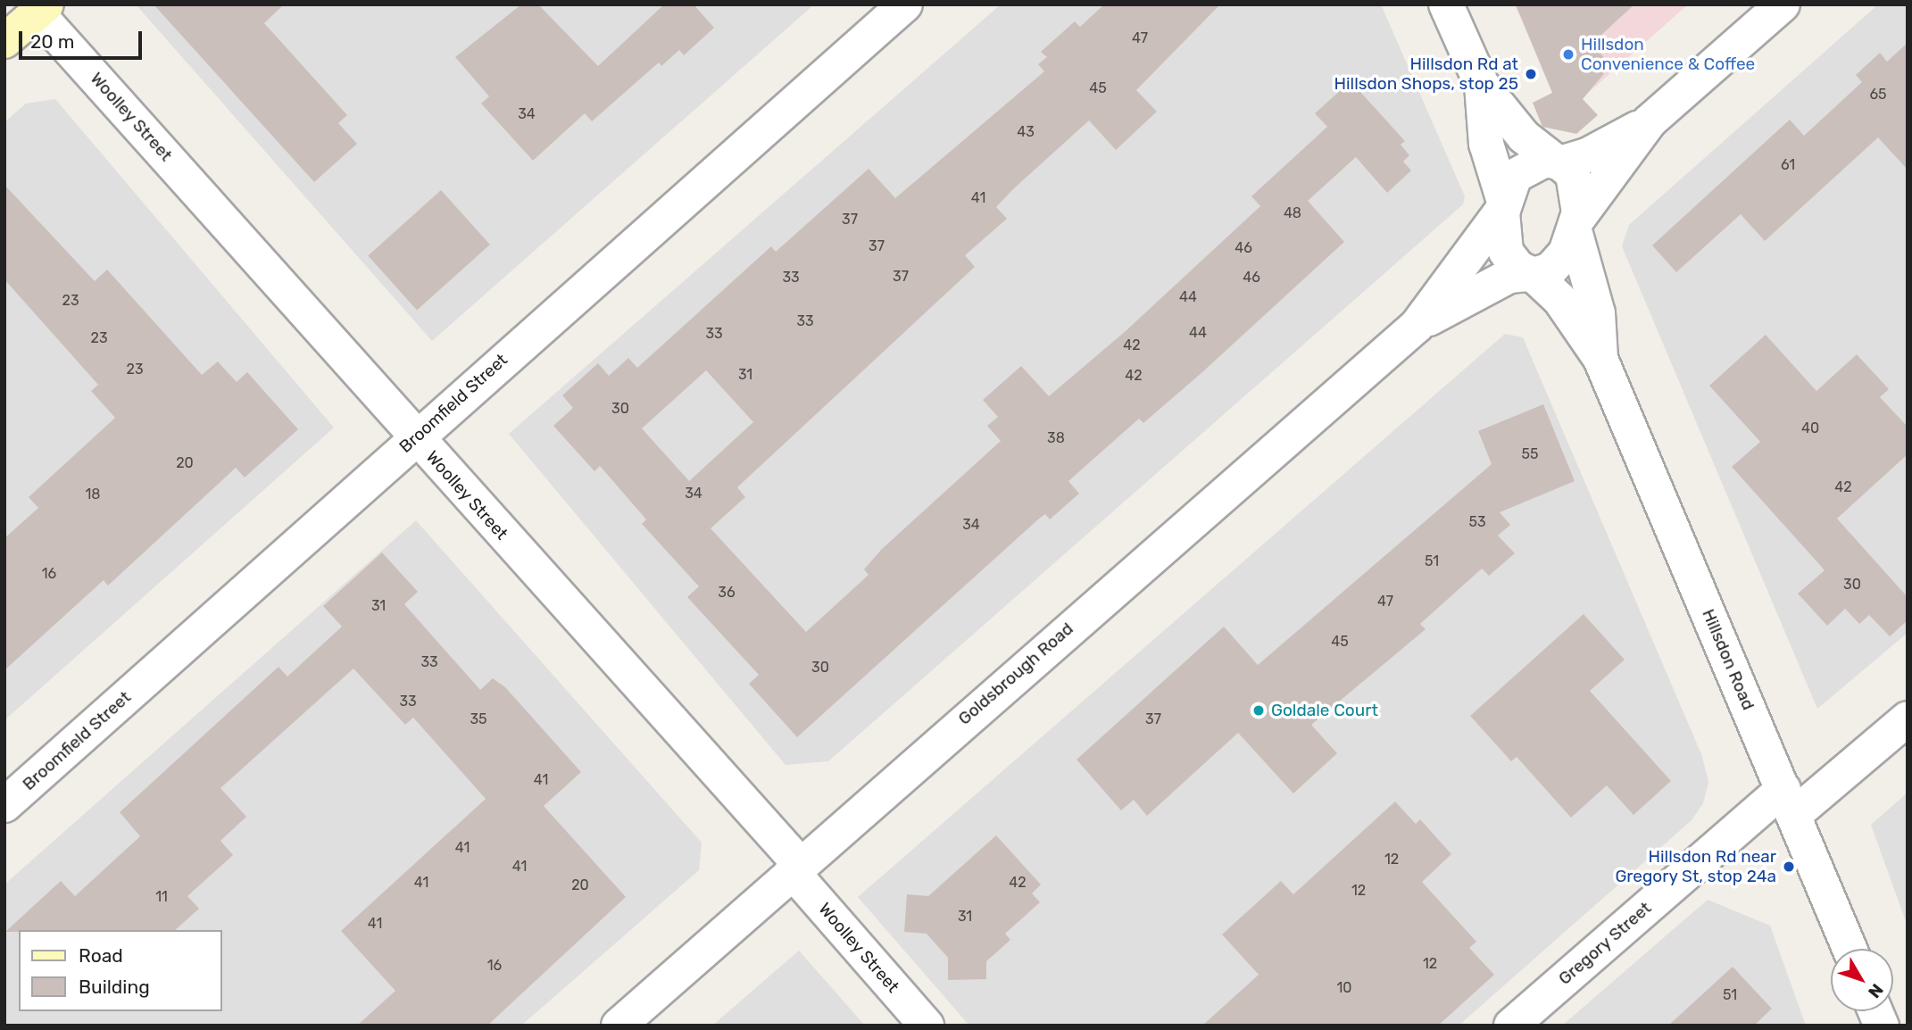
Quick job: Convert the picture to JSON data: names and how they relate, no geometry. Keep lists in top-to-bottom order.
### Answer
{
  "streets": {
    "street": [
      "Woolley Street",
      "Broomfield Street",
      "Hillsdon Road",
      "Goldsbrough Road",
      "Gregory Street"
    ]
  },
  "crossings": [
    ["Woolley Street", "Broomfield Street"],
    ["Woolley Street", "Goldsbrough Road"],
    ["Hillsdon Road", "Goldsbrough Road"],
    ["Hillsdon Road", "Gregory Street"]
  ],
  "places": [
    "Hillsdon Convenience & Coffee",
    "Hillsdon Rd at Hillsdon Shops, stop 25",
    "Goldale Court",
    "Hillsdon Rd near Gregory St, stop 24a"
  ],
  "house_numbers": [
    "47",
    "45",
    "65",
    "34",
    "43",
    "61",
    "41",
    "48",
    "37",
    "37",
    "46",
    "37",
    "33",
    "46",
    "44",
    "23",
    "33",
    "44",
    "33",
    "23",
    "42",
    "23",
    "31",
    "42",
    "30",
    "40",
    "38",
    "55",
    "20",
    "42",
    "34",
    "18",
    "53",
    "34",
    "51",
    "16",
    "30",
    "36",
    "47",
    "31",
    "45",
    "33",
    "30",
    "33",
    "35",
    "37",
    "41",
    "41",
    "12",
    "41",
    "41",
    "42",
    "20",
    "12",
    "11",
    "31",
    "41",
    "12",
    "16",
    "10",
    "51"
  ],
  "legend": ["Road", "Building"],
  "scale_bar": "20 m",
  "north": "bottom right"
}
